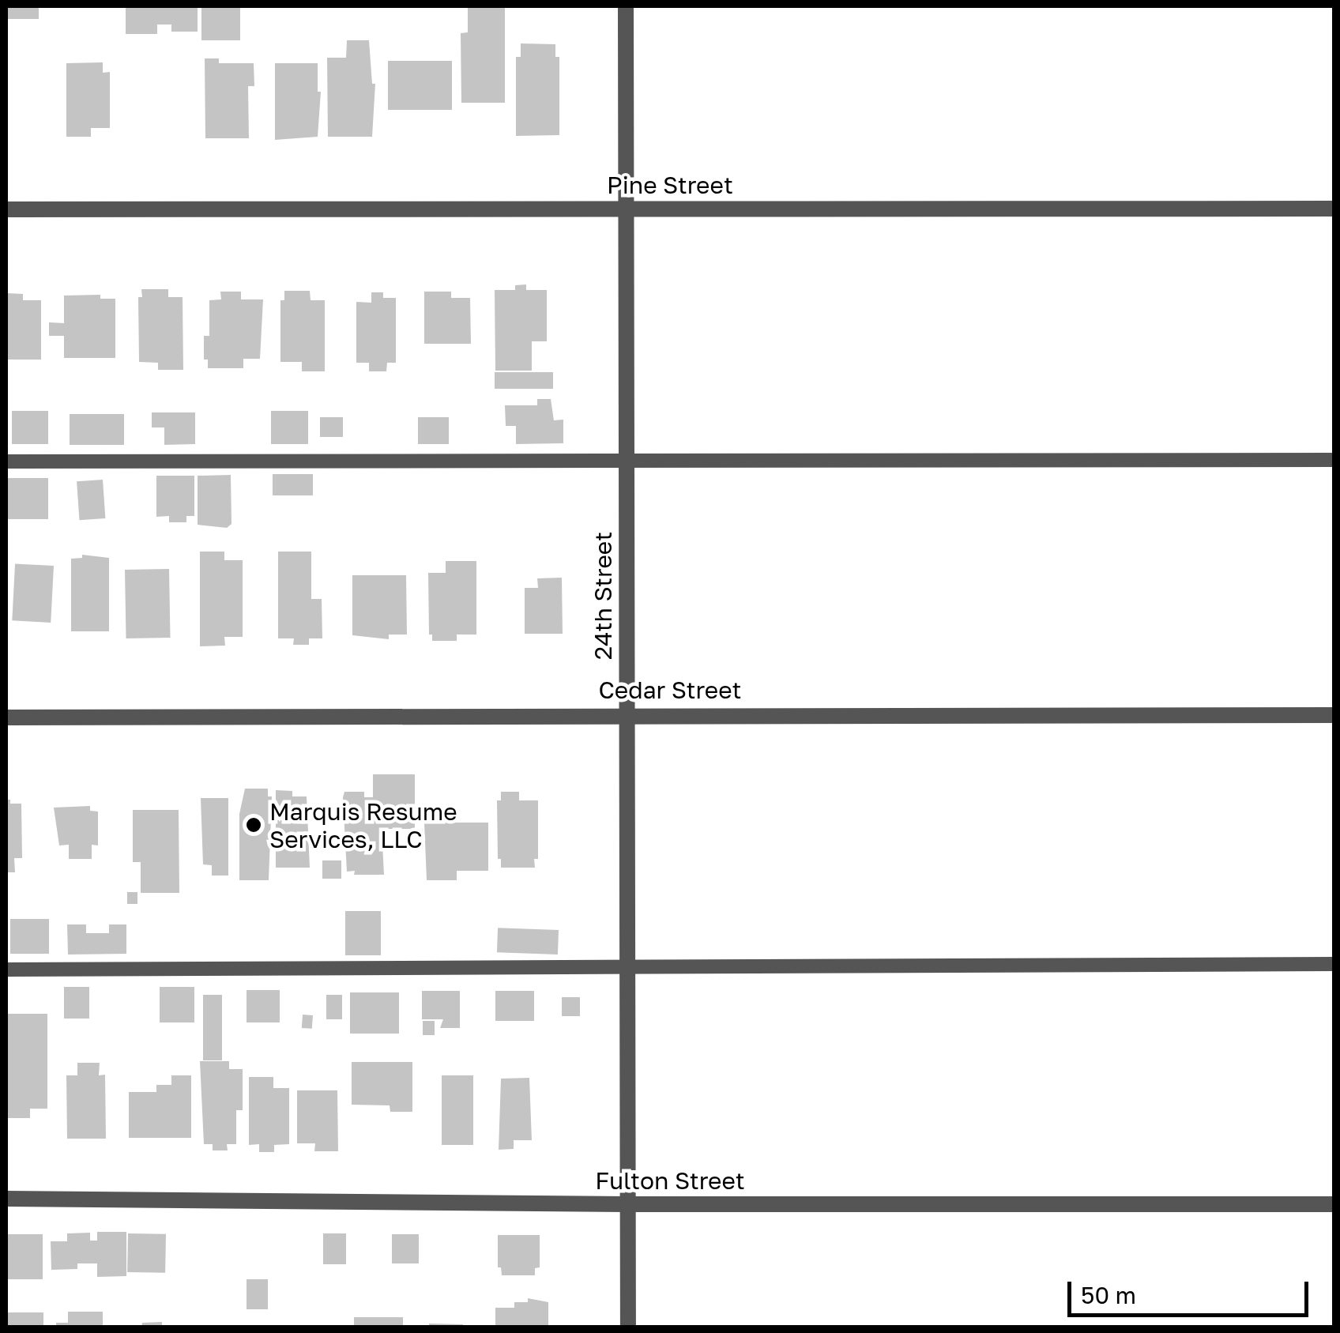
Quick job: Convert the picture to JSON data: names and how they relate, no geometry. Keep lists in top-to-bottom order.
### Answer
{
  "streets": {
    "street": [
      "Pine Street",
      "24th Street",
      "Cedar Street",
      "Fulton Street"
    ]
  },
  "crossings": [
    ["Pine Street", "24th Street"],
    ["24th Street", "Cedar Street"],
    ["24th Street", "Fulton Street"]
  ],
  "places": ["Marquis Resume Services, LLC"],
  "scale_bar": "50 m"
}
